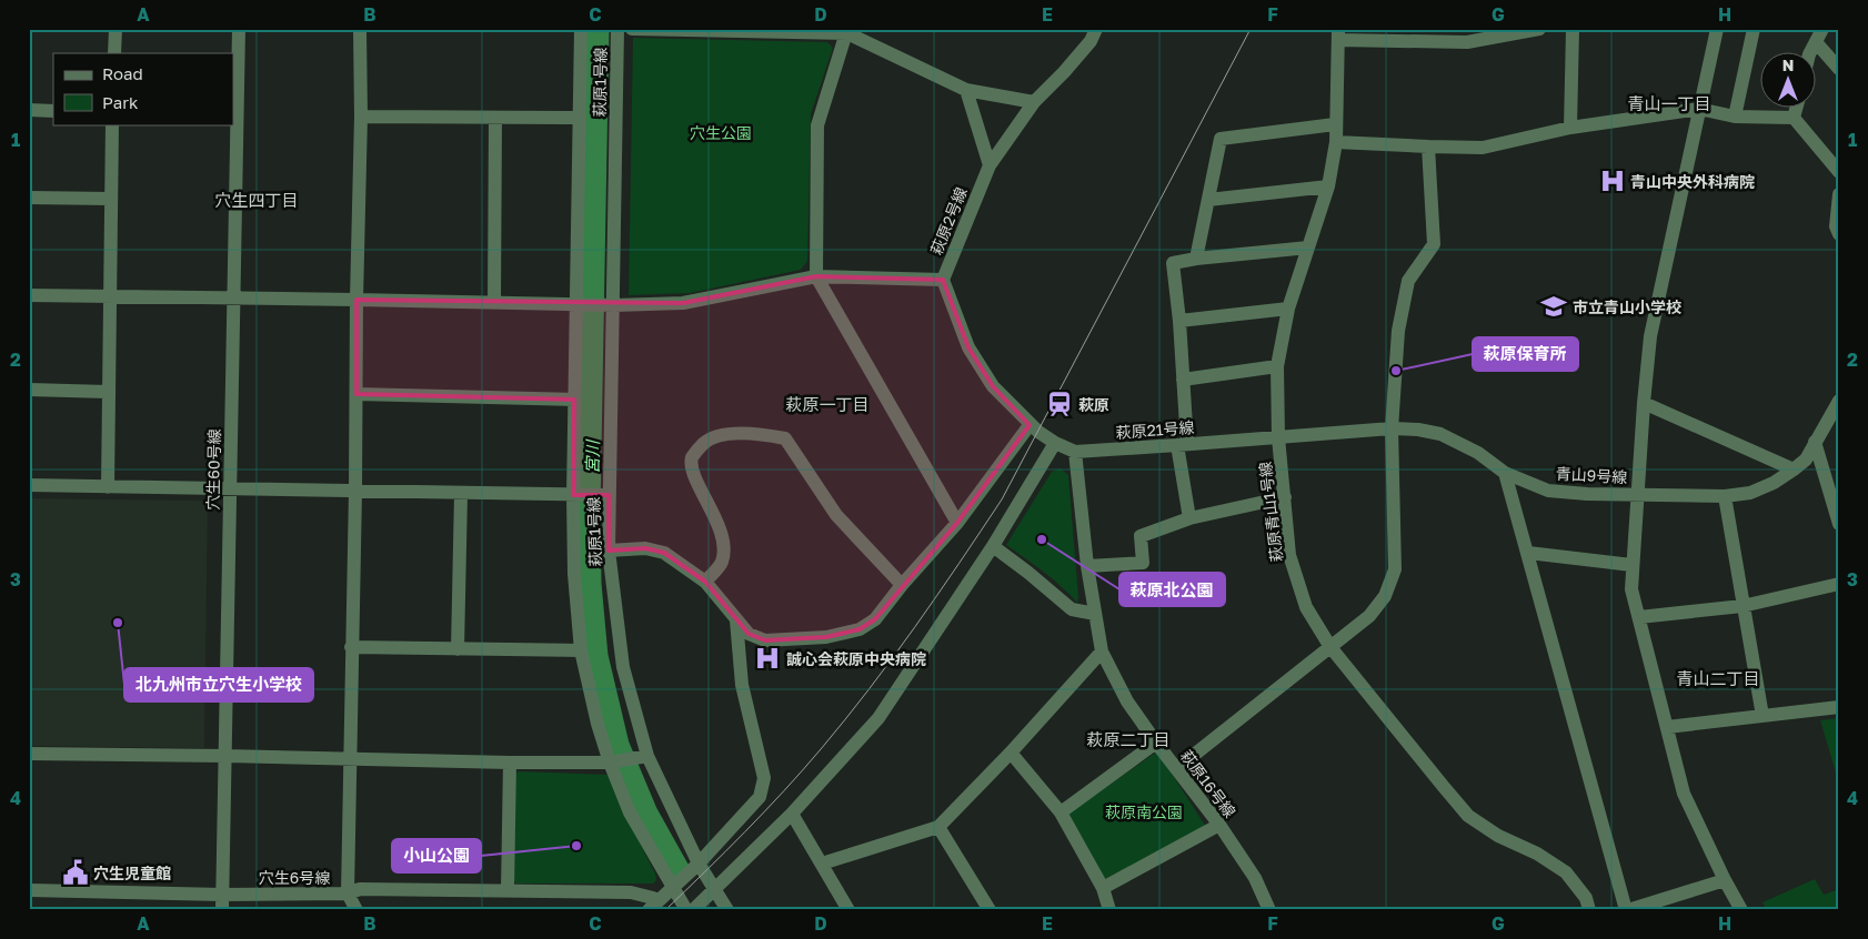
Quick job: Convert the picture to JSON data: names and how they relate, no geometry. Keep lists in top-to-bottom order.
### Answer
{
  "streets": {
    "street": [
      "萩原1号線",
      "萩原2号線",
      "萩原21号線",
      "穴生60号線",
      "青山9号線",
      "萩原青山1号線",
      "萩原16号線",
      "穴生6号線"
    ]
  },
  "crossings": [
    ["萩原2号線", "萩原21号線"],
    ["萩原21号線", "青山9号線"],
    ["萩原21号線", "萩原青山1号線"],
    ["萩原21号線", "萩原16号線"],
    ["穴生60号線", "穴生6号線"],
    ["青山9号線", "萩原青山1号線"]
  ],
  "districts": [
    "青山一丁目",
    "穴生四丁目",
    "萩原一丁目",
    "青山二丁目",
    "萩原二丁目"
  ],
  "water": ["宮川"],
  "parks": ["穴生公園", "萩原南公園"],
  "places": {
    "hospital": ["青山中央外科病院", "誠心会萩原中央病院"],
    "school or university": ["市立青山小学校"],
    "other": [
      "萩原保育所",
      "萩原北公園",
      "北九州市立穴生小学校",
      "小山公園"
    ],
    "station": ["萩原"],
    "public building": ["穴生児童館"]
  },
  "legend": ["Road", "Park"],
  "north": "top",
  "grid": {
    "columns": [
      "A",
      "B",
      "C",
      "D",
      "E",
      "F",
      "G",
      "H"
    ],
    "rows": [
      "1",
      "2",
      "3",
      "4"
    ]
  }
}
